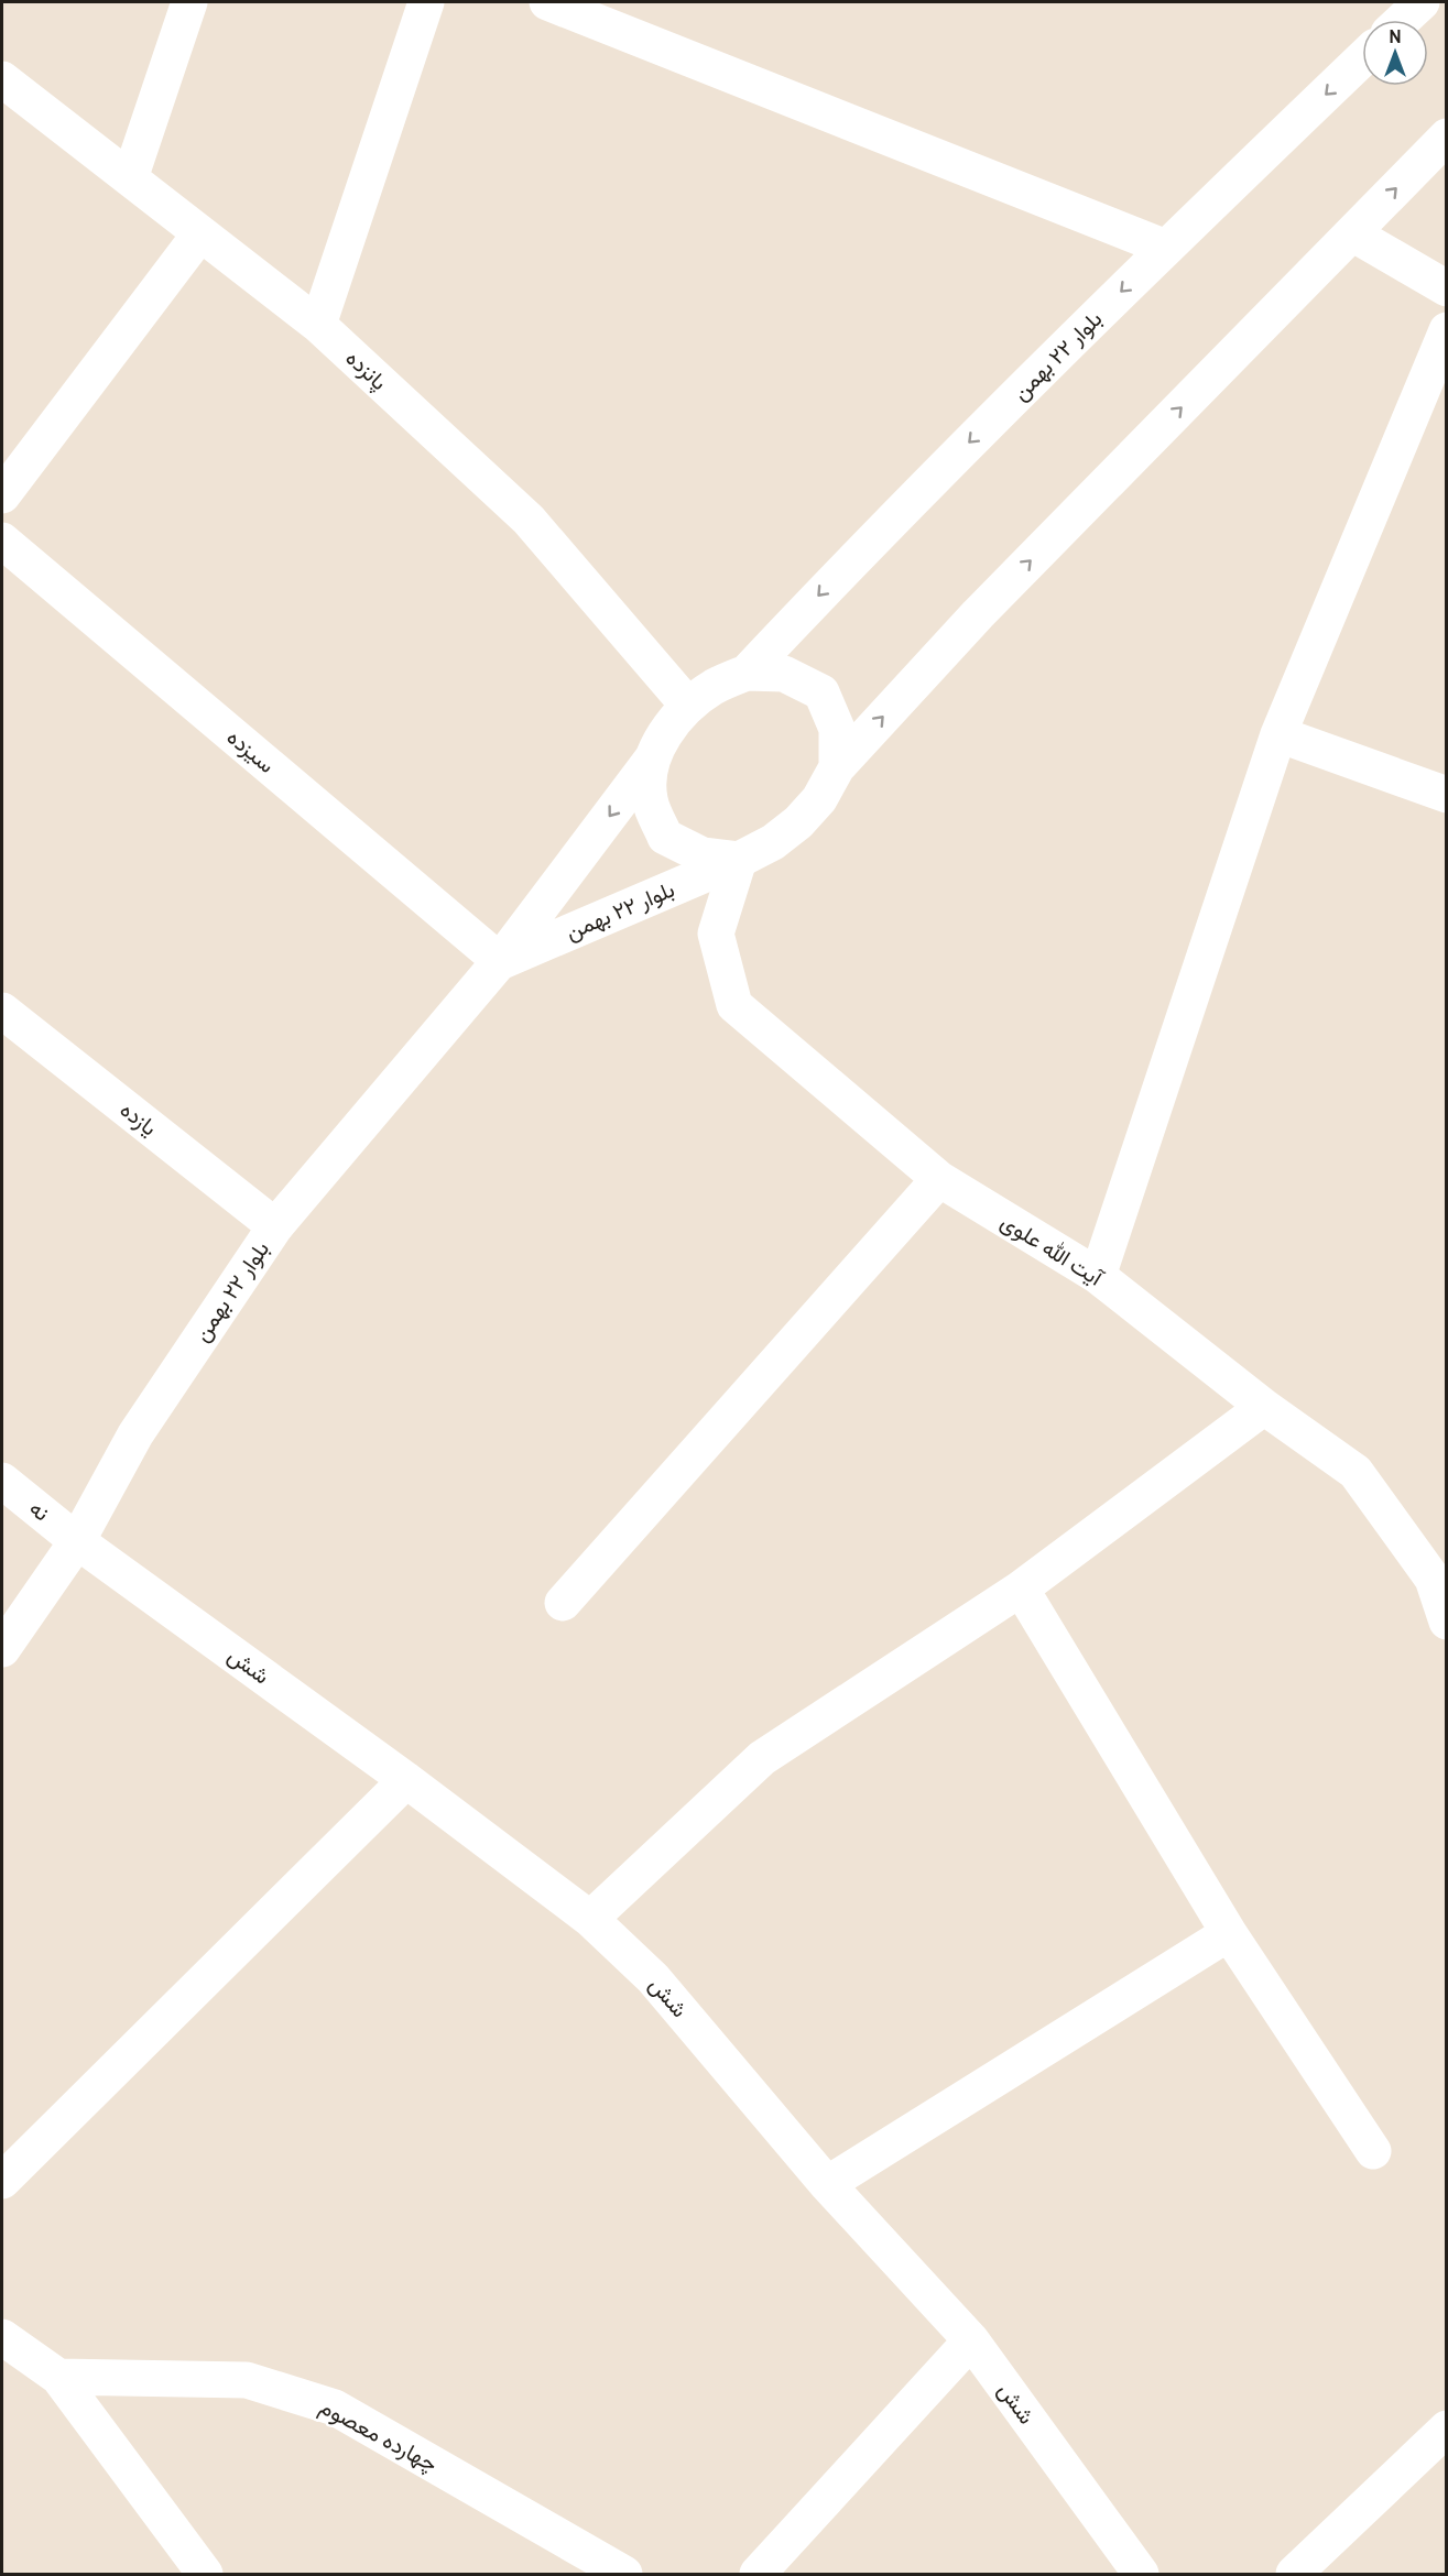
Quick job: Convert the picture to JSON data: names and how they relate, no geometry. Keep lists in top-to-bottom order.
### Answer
{
  "streets": {
    "street": [
      "بلوار ۲۲ بهمن",
      "پانزده",
      "سیزده",
      "یازده",
      "آیت الله علوی",
      "نه",
      "شش",
      "چهارده معصوم"
    ]
  },
  "crossings": [
    ["بلوار ۲۲ بهمن", "پانزده"],
    ["بلوار ۲۲ بهمن", "سیزده"],
    ["بلوار ۲۲ بهمن", "یازده"],
    ["بلوار ۲۲ بهمن", "آیت الله علوی"],
    ["بلوار ۲۲ بهمن", "نه"],
    ["بلوار ۲۲ بهمن", "شش"],
    ["پانزده", "آیت الله علوی"],
    ["نه", "شش"]
  ],
  "north": "top"
}
